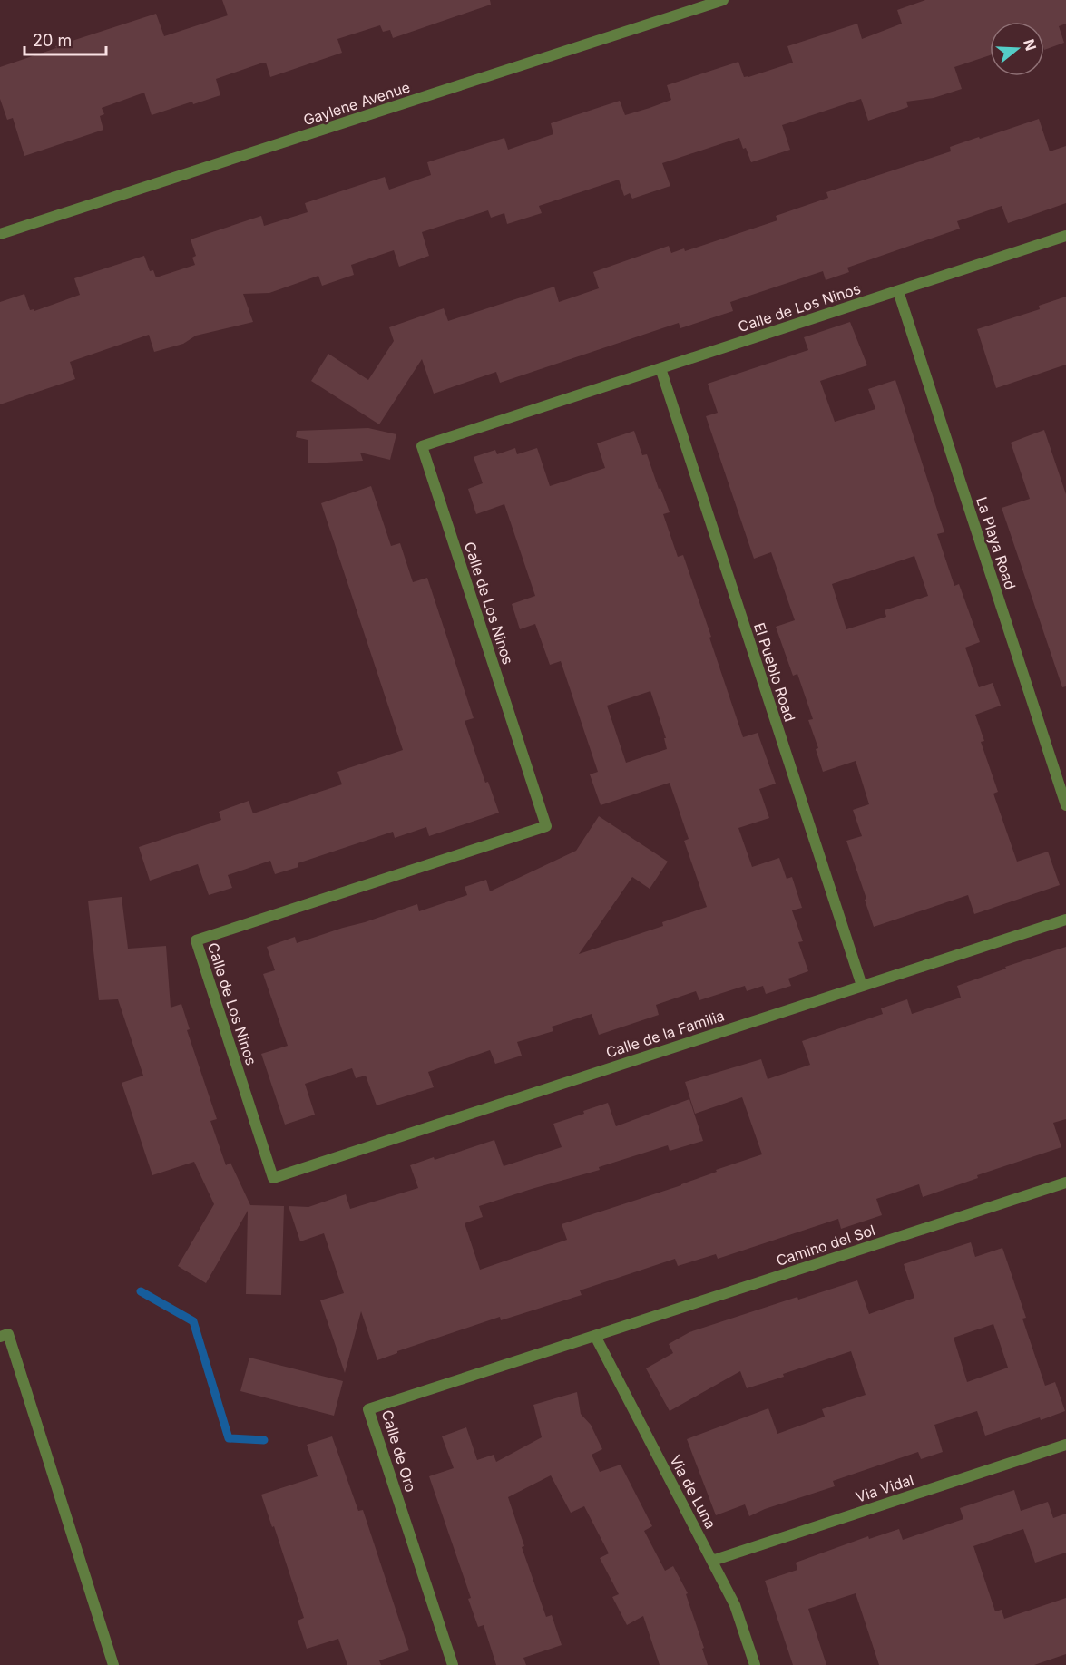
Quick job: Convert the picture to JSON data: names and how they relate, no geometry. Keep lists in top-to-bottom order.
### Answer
{
  "streets": {
    "street": [
      "Gaylene Avenue",
      "Calle de Los Ninos",
      "La Playa Road",
      "El Pueblo Road",
      "Calle de la Familia",
      "Camino del Sol",
      "Calle de Oro",
      "Via Vidal",
      "Via de Luna"
    ]
  },
  "crossings": [
    ["Calle de Los Ninos", "La Playa Road"],
    ["Calle de Los Ninos", "El Pueblo Road"],
    ["Calle de Los Ninos", "Calle de la Familia"],
    ["El Pueblo Road", "Calle de la Familia"],
    ["Camino del Sol", "Calle de Oro"],
    ["Camino del Sol", "Via de Luna"],
    ["Calle de Oro", "Via de Luna"],
    ["Via Vidal", "Via de Luna"]
  ],
  "scale_bar": "20 m",
  "north": "right"
}
